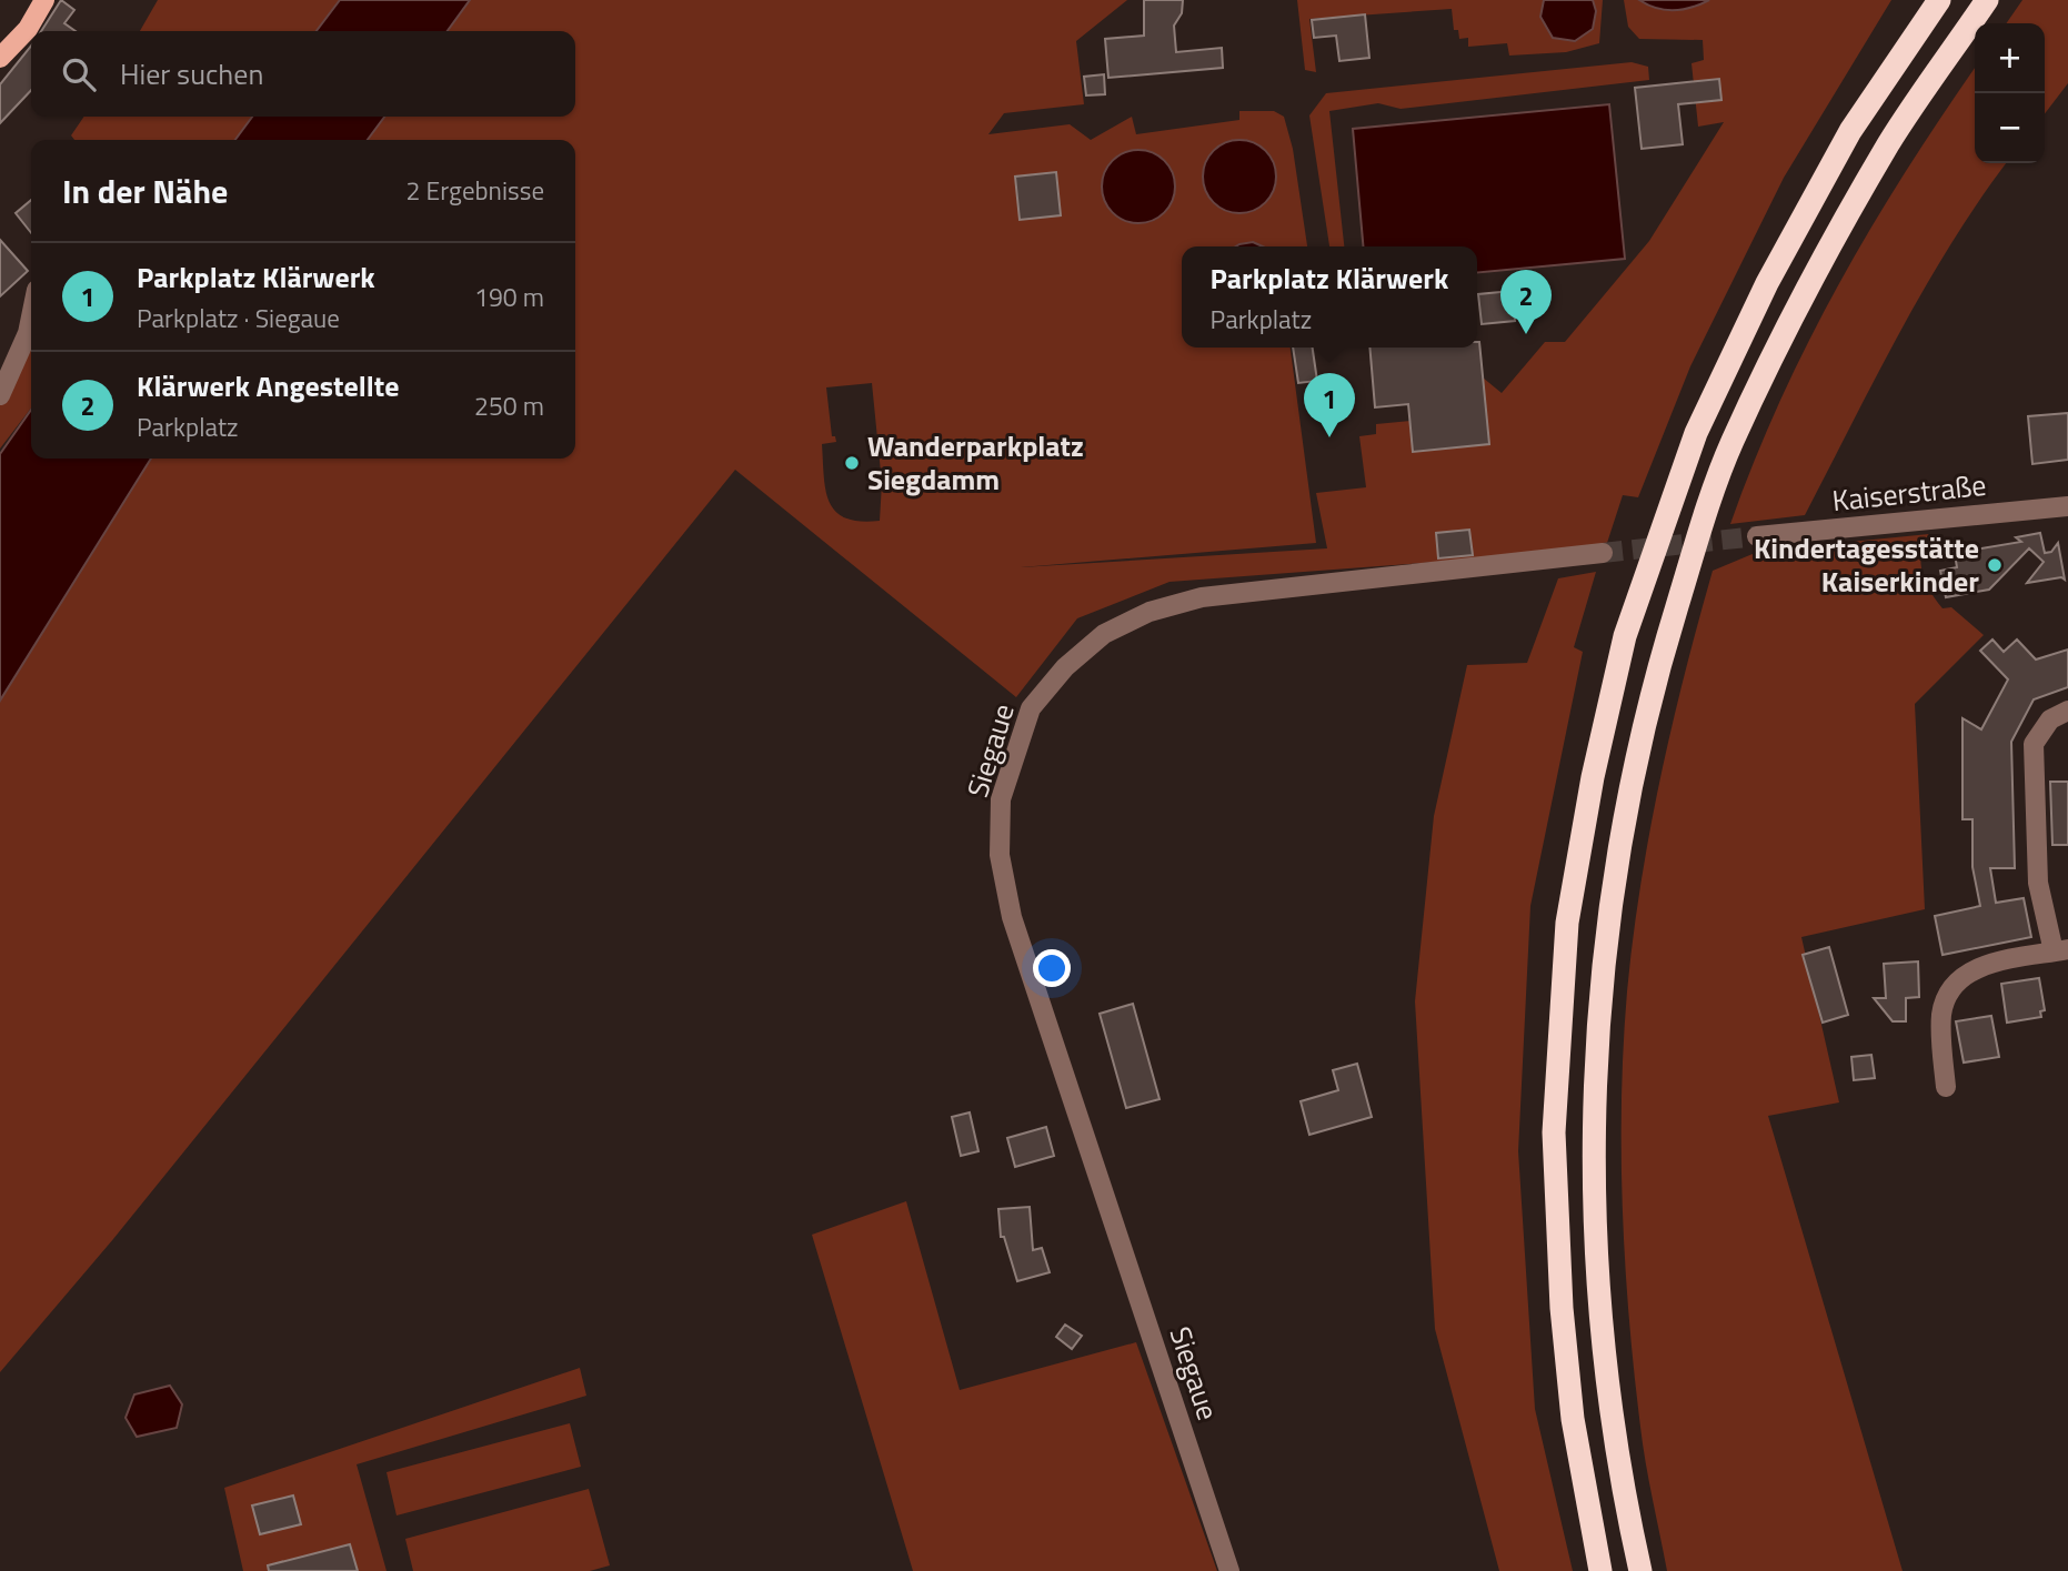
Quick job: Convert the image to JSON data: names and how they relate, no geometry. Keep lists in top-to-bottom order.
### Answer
{
  "streets": {
    "street": ["Kaiserstraße", "Siegaue"]
  },
  "places": ["Wanderparkplatz Siegdamm", "Kindertagesstätte Kaiserkinder"],
  "page": {
    "map_buttons": ["+", "−"],
    "search": "Hier suchen",
    "heading": ["In der Nähe", "2 Ergebnisse"],
    "list": [
      {
        "mark": "1",
        "name": "Parkplatz Klärwerk",
        "note": "Parkplatz · Siegaue",
        "value": "190 m"
      },
      {
        "mark": "2",
        "name": "Klärwerk Angestellte",
        "note": "Parkplatz",
        "value": "250 m"
      }
    ],
    "popup": ["Parkplatz Klärwerk", "Parkplatz"],
    "pins": ["2", "1"]
  }
}
